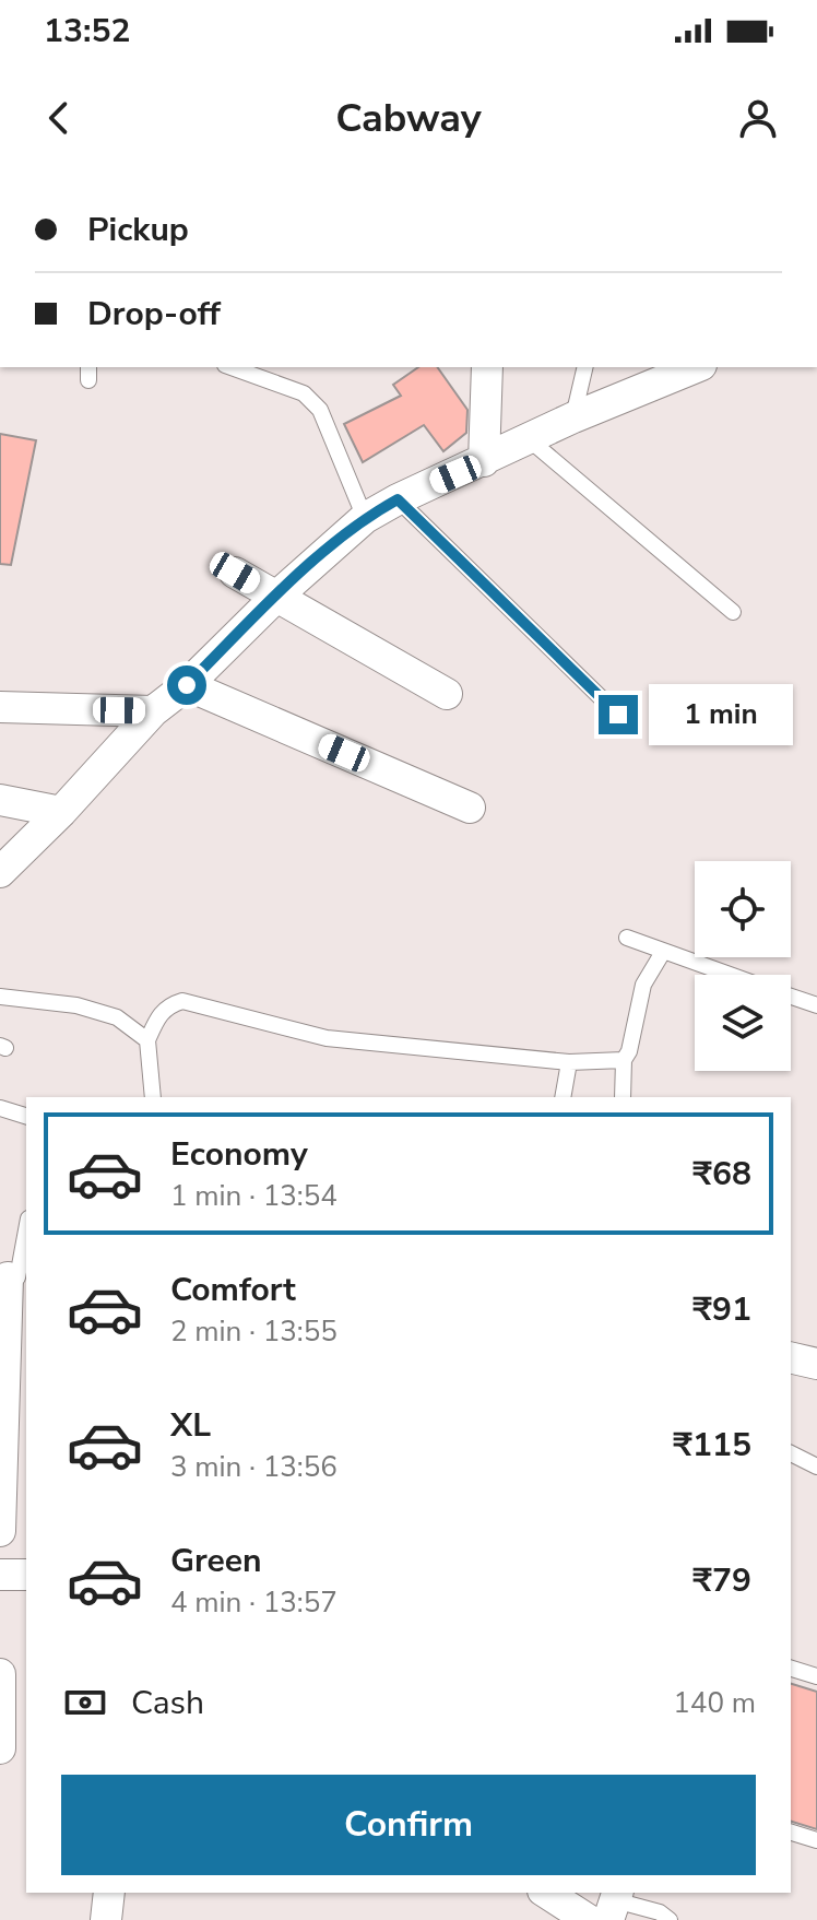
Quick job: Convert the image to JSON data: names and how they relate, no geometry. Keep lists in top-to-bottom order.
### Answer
{
  "page": {
    "status": "13:52",
    "header": "Cabway",
    "banner": ["Pickup", "Drop-off"],
    "bubble": "1 min",
    "list": [
      {
        "name": "Economy",
        "note": "1 min · 13:54",
        "value": "₹68"
      },
      {
        "name": "Comfort",
        "note": "2 min · 13:55",
        "value": "₹91"
      },
      {
        "name": "XL",
        "note": "3 min · 13:56",
        "value": "₹115"
      },
      {
        "name": "Green",
        "note": "4 min · 13:57",
        "value": "₹79"
      }
    ],
    "pay": ["Cash", "140 m"],
    "buttons": "Confirm"
  }
}
